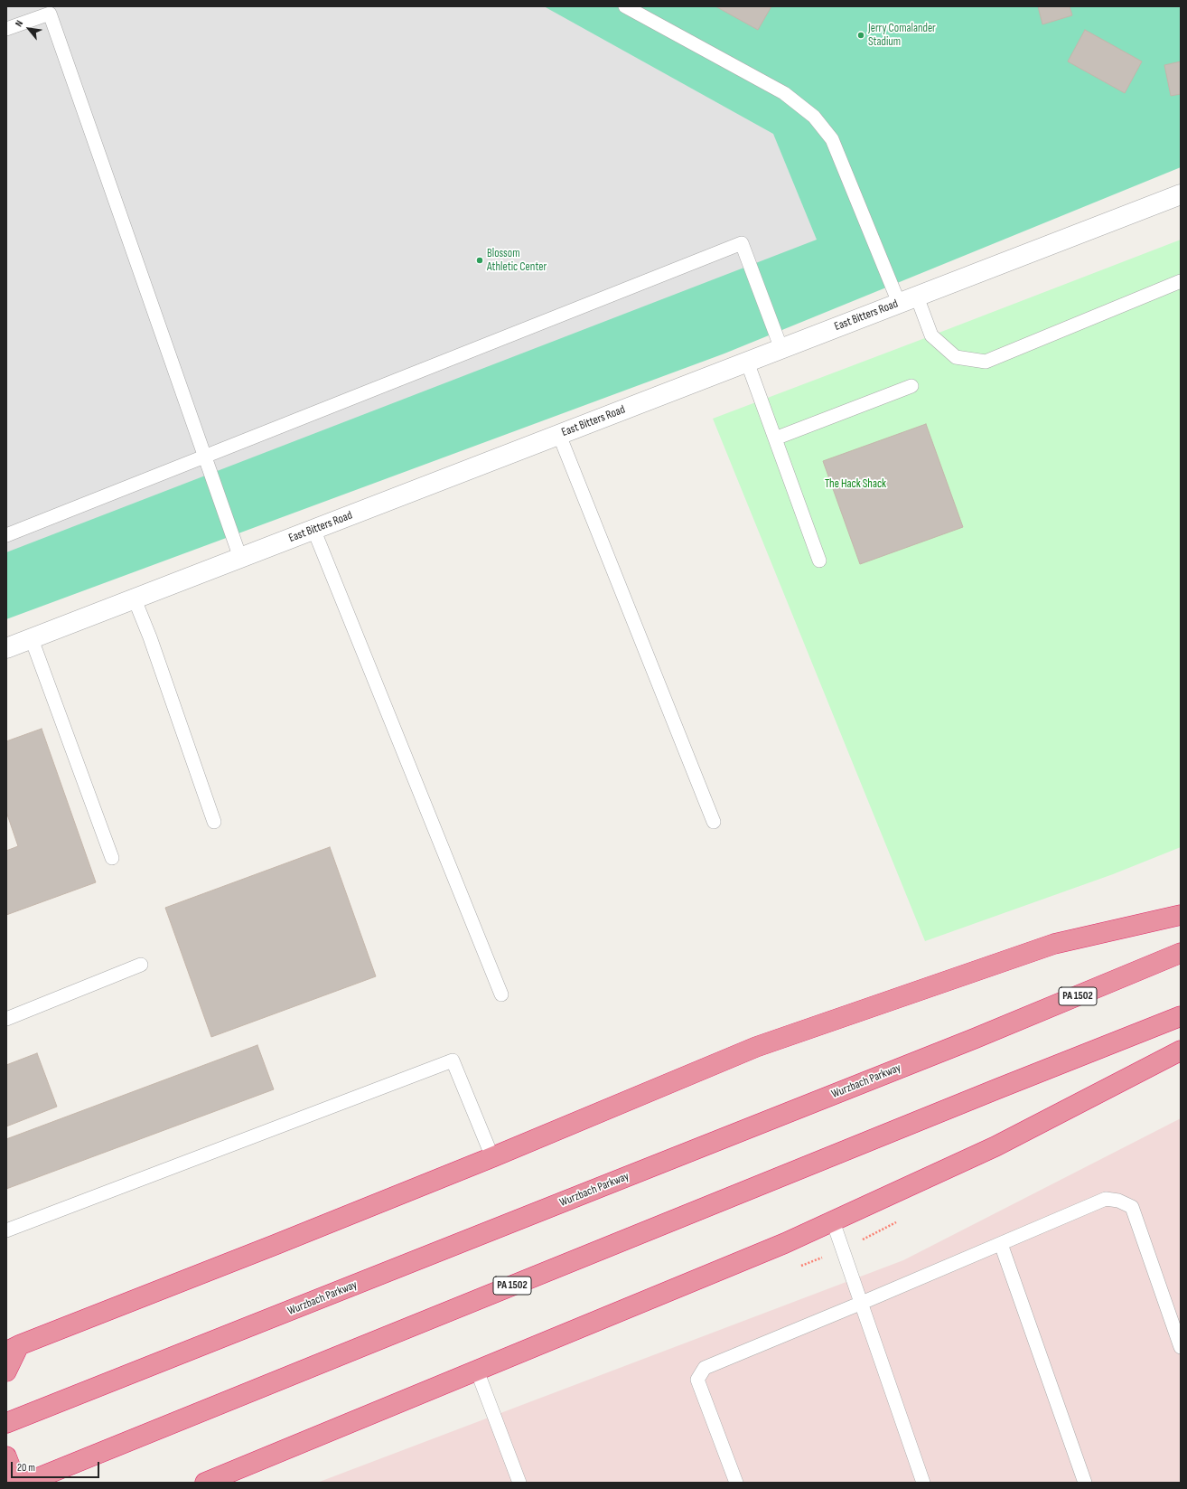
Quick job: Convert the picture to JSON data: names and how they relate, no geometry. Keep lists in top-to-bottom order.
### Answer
{
  "streets": {
    "highway": ["PA 1502", "Wurzbach Parkway"],
    "street": ["East Bitters Road"]
  },
  "parks": ["The Hack Shack"],
  "places": ["Jerry Comalander Stadium", "Blossom Athletic Center"],
  "scale_bar": "20 m",
  "north": "top left"
}
